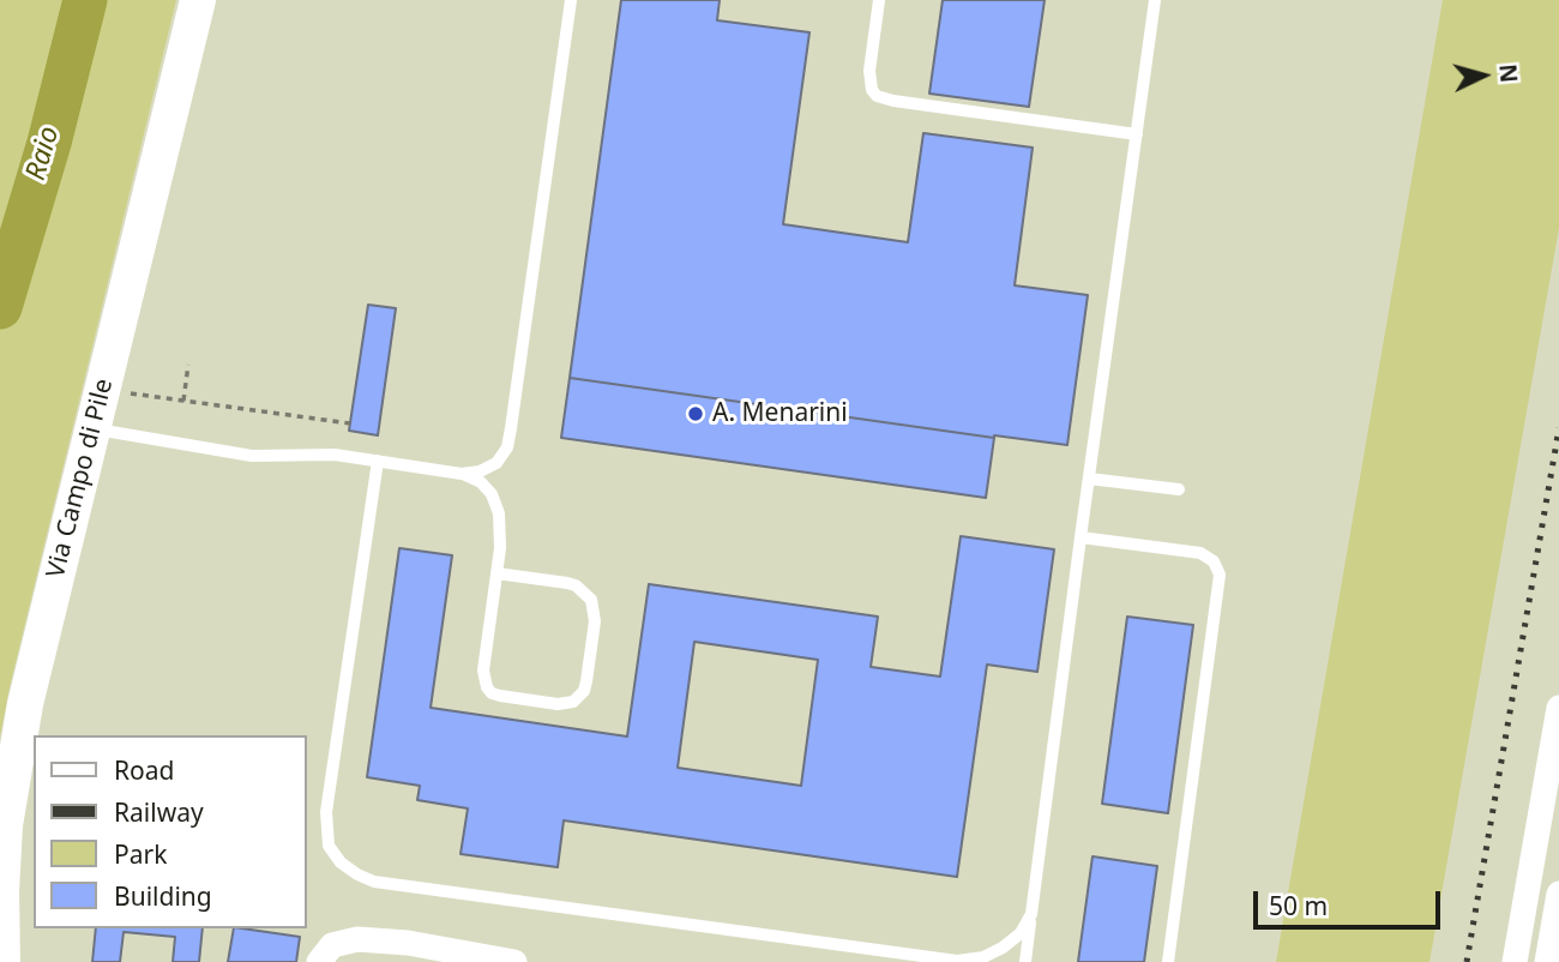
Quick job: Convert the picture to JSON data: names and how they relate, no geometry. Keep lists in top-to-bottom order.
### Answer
{
  "streets": {
    "main road": ["Via Campo di Pile"]
  },
  "water": ["Raio"],
  "places": ["A. Menarini"],
  "legend": [
    "Road",
    "Railway",
    "Park",
    "Building"
  ],
  "scale_bar": "50 m",
  "north": "right"
}
